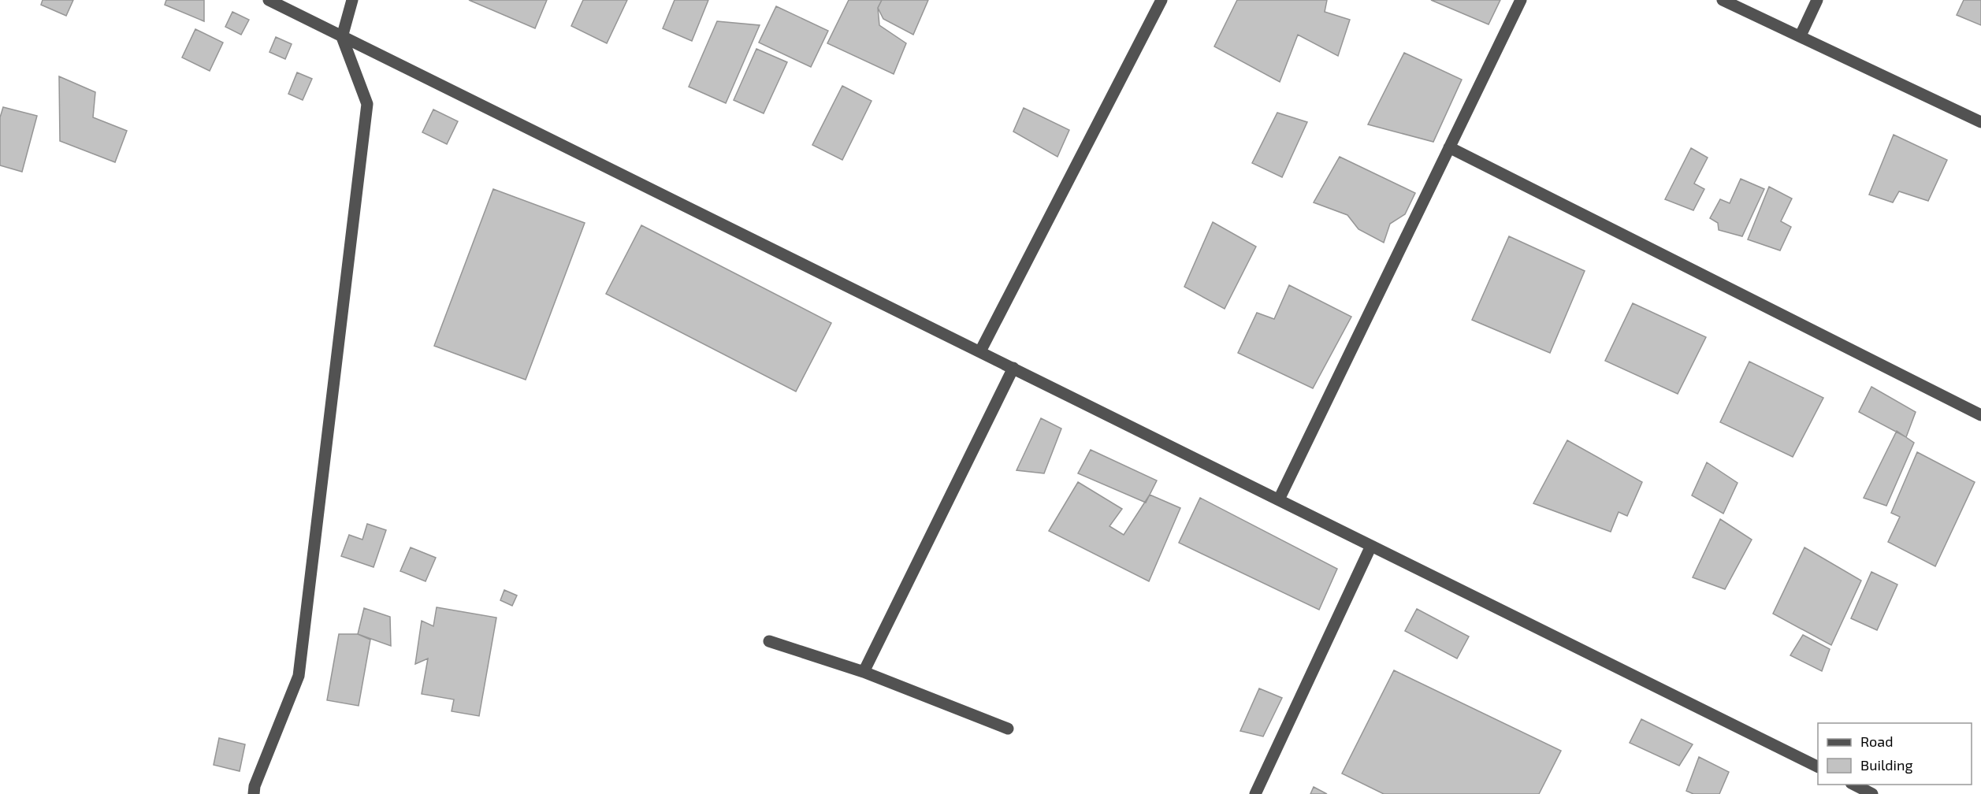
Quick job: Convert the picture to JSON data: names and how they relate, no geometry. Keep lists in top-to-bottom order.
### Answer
{
  "legend": ["Road", "Building"]
}
